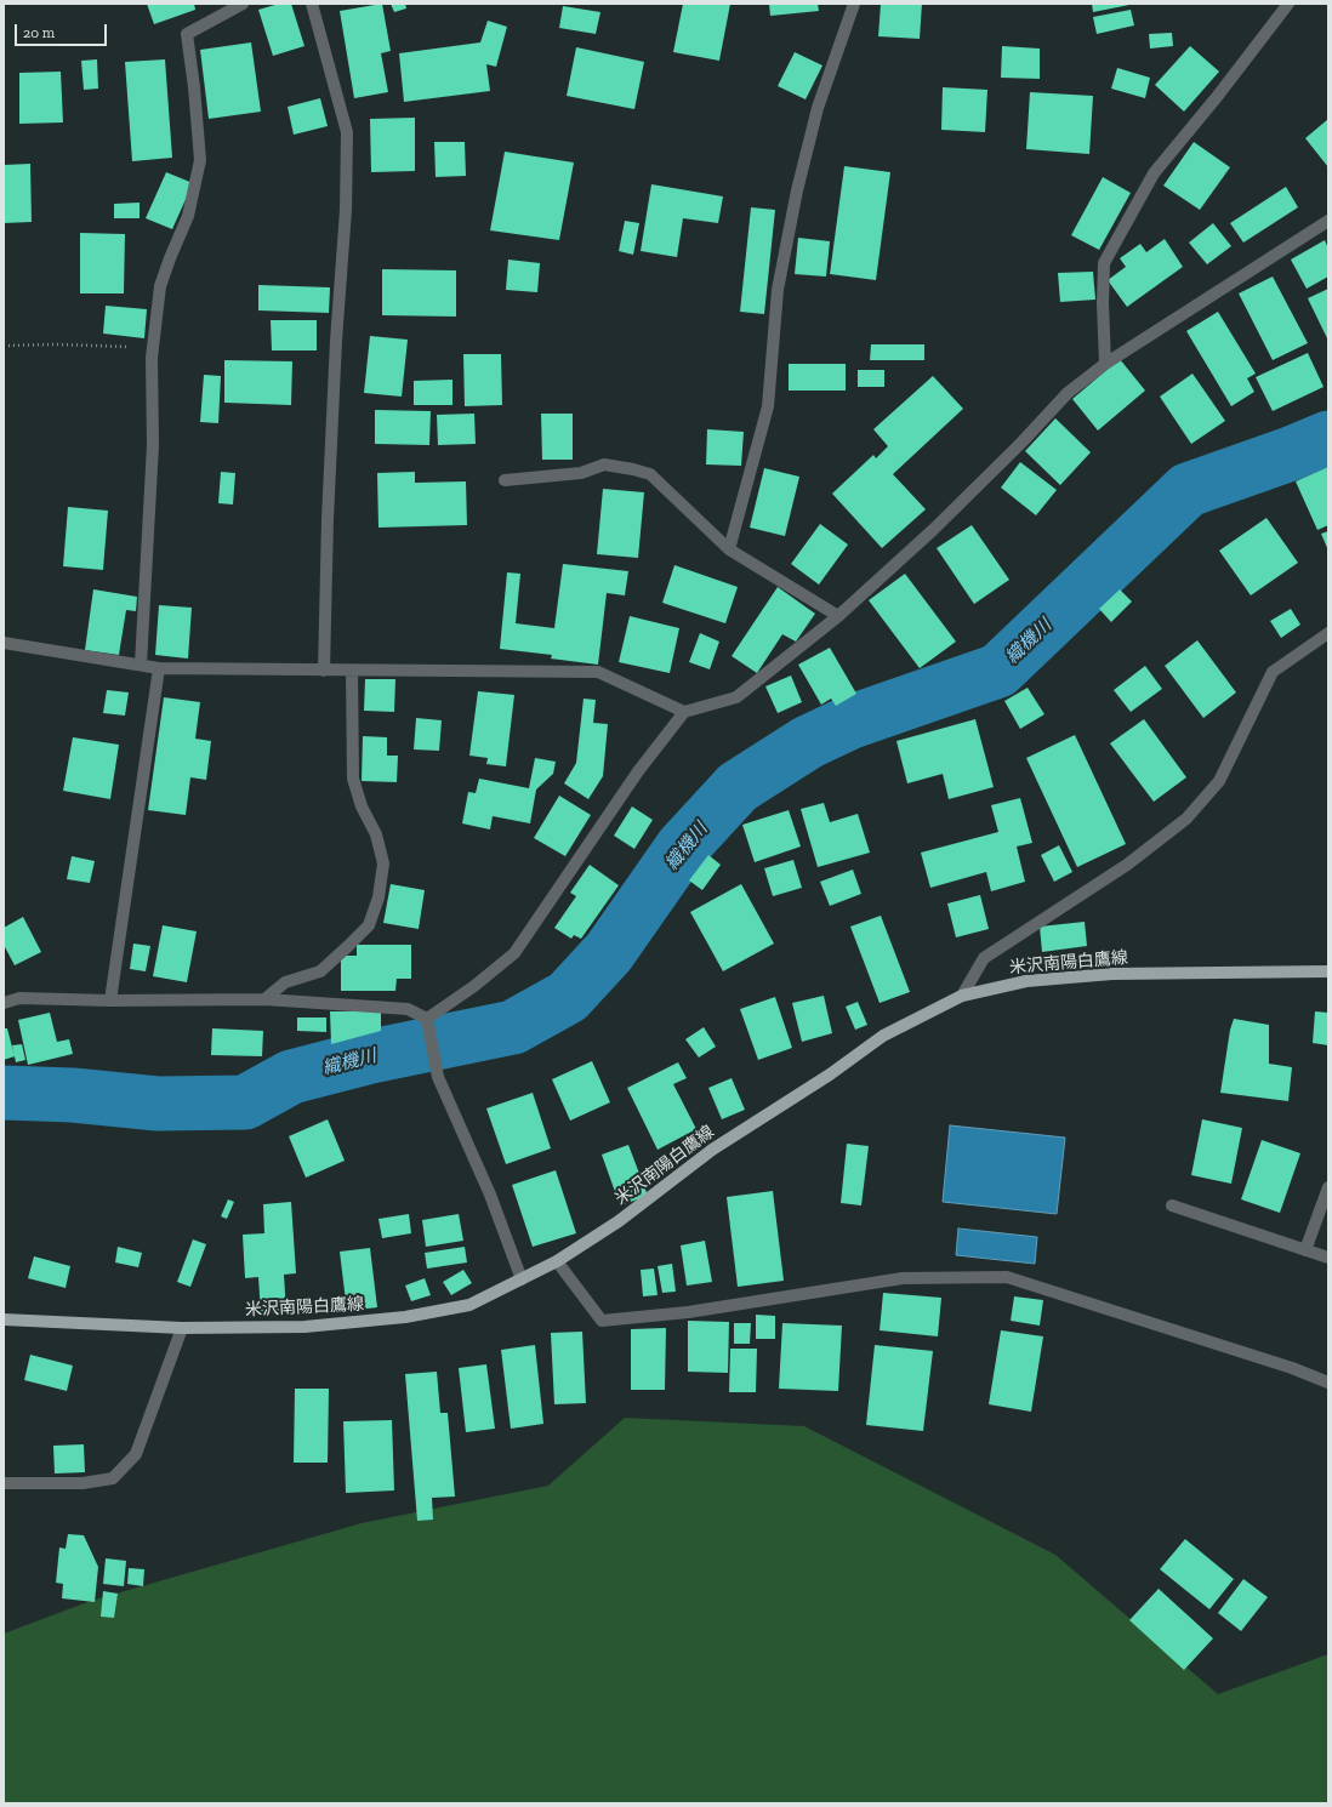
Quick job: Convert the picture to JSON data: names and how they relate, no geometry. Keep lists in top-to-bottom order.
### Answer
{
  "streets": {
    "main road": ["米沢南陽白鷹線"]
  },
  "water": ["織機川"],
  "scale_bar": "20 m"
}
